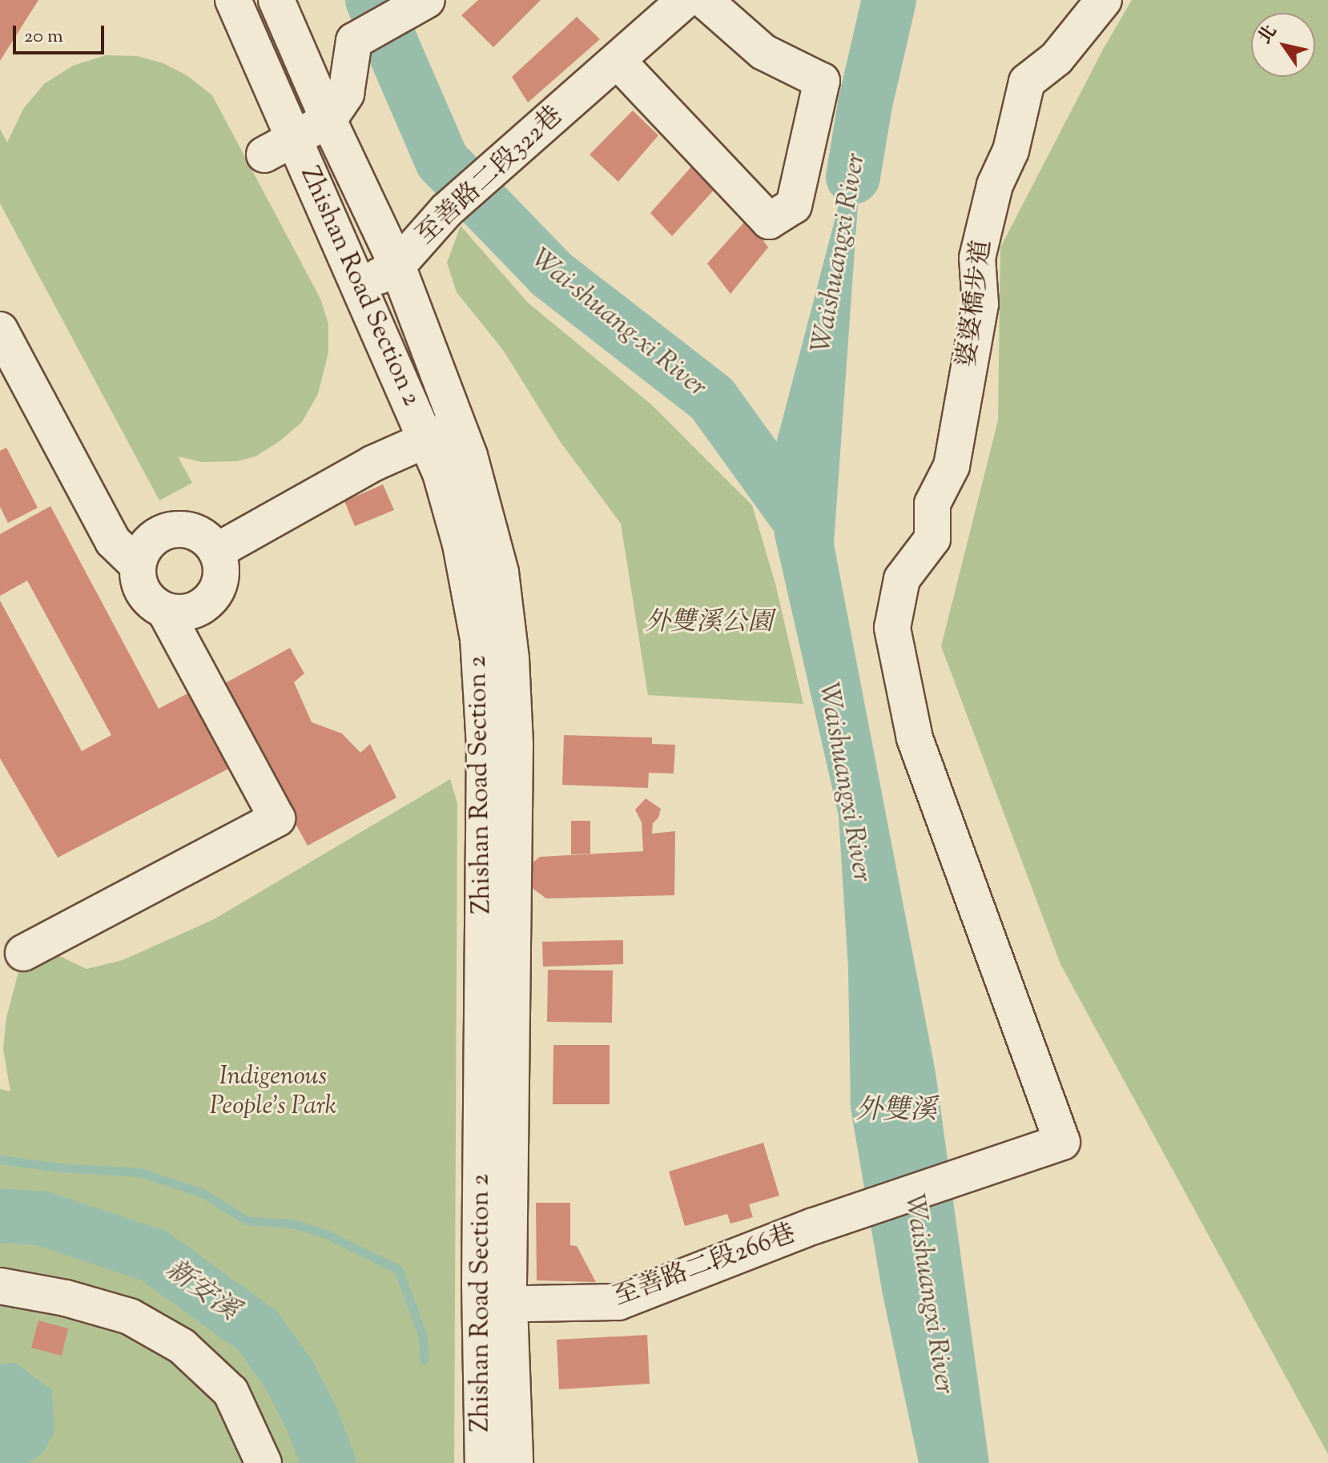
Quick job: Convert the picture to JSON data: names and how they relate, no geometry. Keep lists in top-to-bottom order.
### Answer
{
  "streets": {
    "street": [
      "至善路二段322巷",
      "Zhishan Road Section 2",
      "婆婆橋步道",
      "至善路二段266巷"
    ]
  },
  "crossings": [
    ["至善路二段322巷", "Zhishan Road Section 2"],
    ["Zhishan Road Section 2", "至善路二段266巷"],
    ["婆婆橋步道", "至善路二段266巷"]
  ],
  "water": [
    "Waishuangxi River",
    "Wai-shuang-xi River",
    "外雙溪",
    "新安溪"
  ],
  "parks": ["外雙溪公園", "Indigenous People's Park"],
  "scale_bar": "20 m",
  "north": "top left"
}
